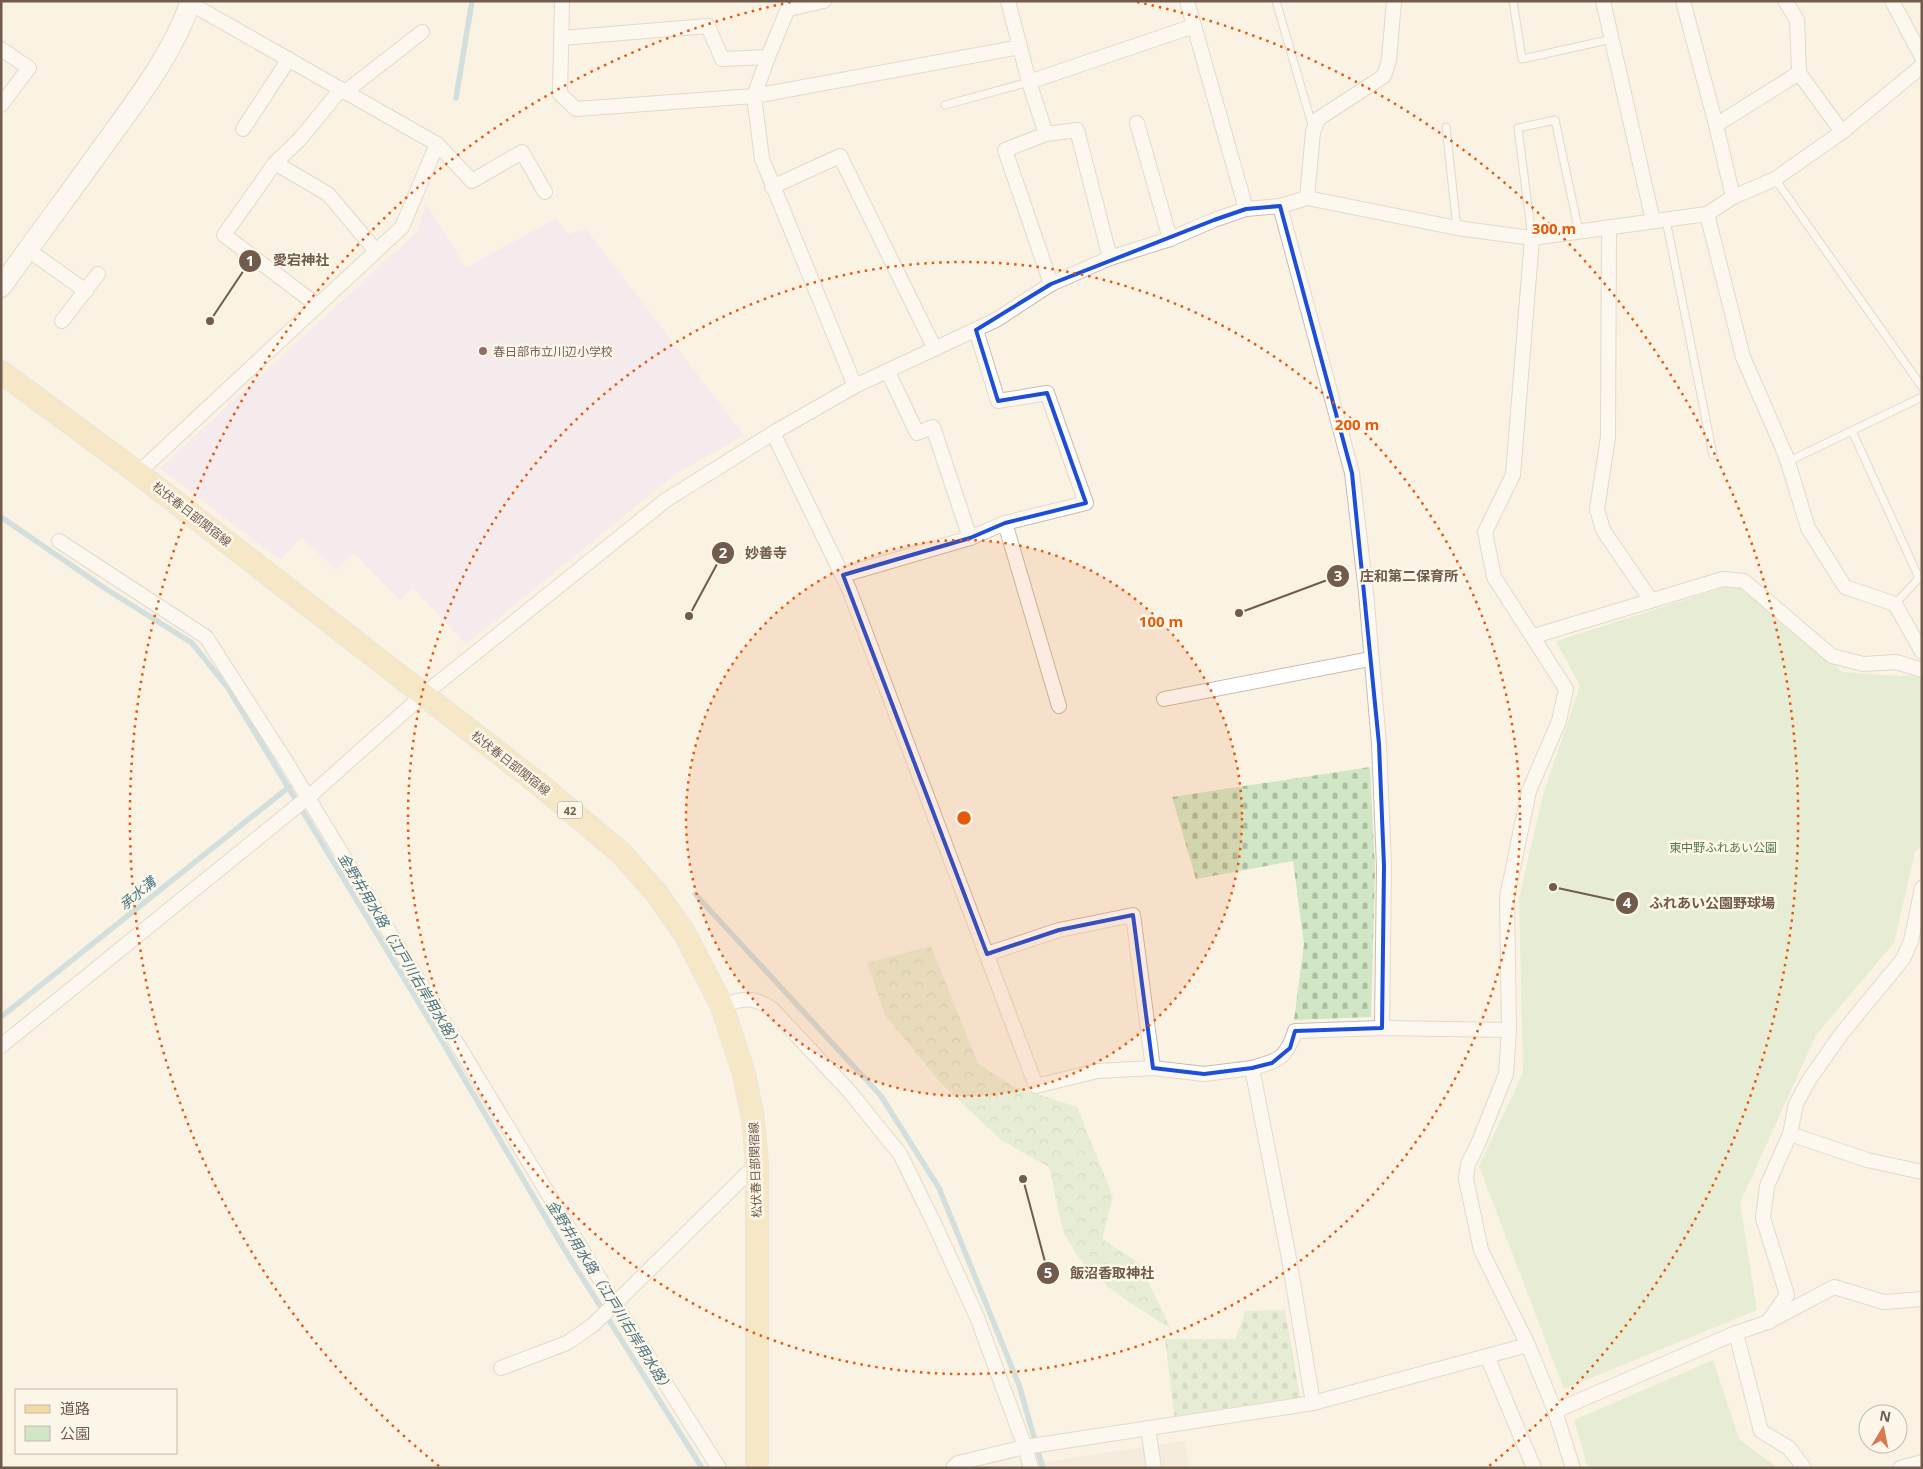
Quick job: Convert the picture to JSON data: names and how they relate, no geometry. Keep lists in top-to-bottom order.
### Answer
{
  "streets": {
    "main road": ["松伏春日部関宿線", "42"]
  },
  "water": ["承水溝", "金野井用水路（江戸川右岸用水路）"],
  "parks": ["東中野ふれあい公園"],
  "places": [
    "愛宕神社",
    "春日部市立川辺小学校",
    "庄和第二保育所",
    "妙善寺",
    "ふれあい公園野球場",
    "飯沼香取神社"
  ],
  "legend": ["道路", "公園"],
  "north": "top",
  "rings": ["300 m", "200 m", "100 m"]
}
